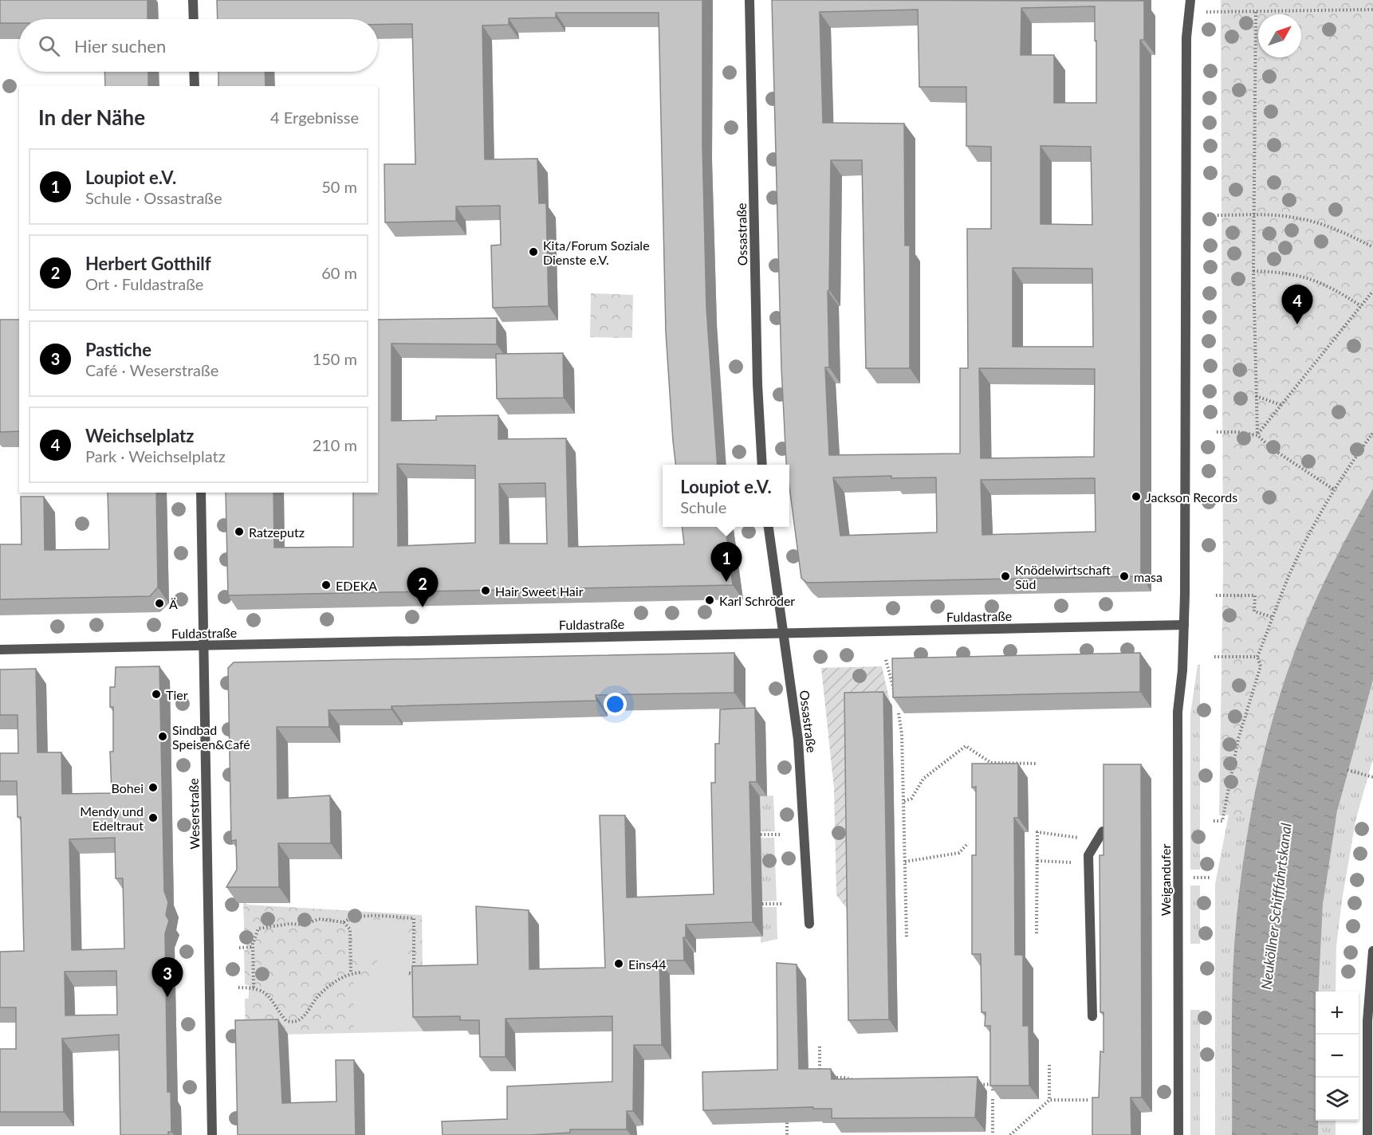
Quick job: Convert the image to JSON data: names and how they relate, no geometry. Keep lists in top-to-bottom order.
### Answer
{
  "streets": {
    "street": [
      "Ossastraße",
      "Fuldastraße",
      "Weserstraße",
      "Weigandufer"
    ]
  },
  "crossings": [
    ["Ossastraße", "Fuldastraße"],
    ["Fuldastraße", "Weserstraße"],
    ["Fuldastraße", "Weigandufer"]
  ],
  "water": ["Neuköllner Schifffahrtskanal"],
  "places": [
    "Kita/Forum Soziale Dienste e.V.",
    "Jackson Records",
    "Ratzeputz",
    "Knödelwirtschaft Süd",
    "masa",
    "EDEKA",
    "Hair Sweet Hair",
    "Karl Schröder",
    "Ä",
    "Tier",
    "Sindbad Speisen&Café",
    "Bohei",
    "Mendy und Edeltraut",
    "Eins44"
  ],
  "north": "top right",
  "page": {
    "search": "Hier suchen",
    "heading": ["In der Nähe", "4 Ergebnisse"],
    "list": [
      {
        "mark": "1",
        "name": "Loupiot e.V.",
        "note": "Schule · Ossastraße",
        "value": "50 m"
      },
      {
        "mark": "2",
        "name": "Herbert Gotthilf",
        "note": "Ort · Fuldastraße",
        "value": "60 m"
      },
      {
        "mark": "3",
        "name": "Pastiche",
        "note": "Café · Weserstraße",
        "value": "150 m"
      },
      {
        "mark": "4",
        "name": "Weichselplatz",
        "note": "Park · Weichselplatz",
        "value": "210 m"
      }
    ],
    "pins": [
      "4",
      "1",
      "2",
      "3"
    ],
    "popup": ["Loupiot e.V.", "Schule"],
    "map_buttons": ["+", "−"]
  }
}
